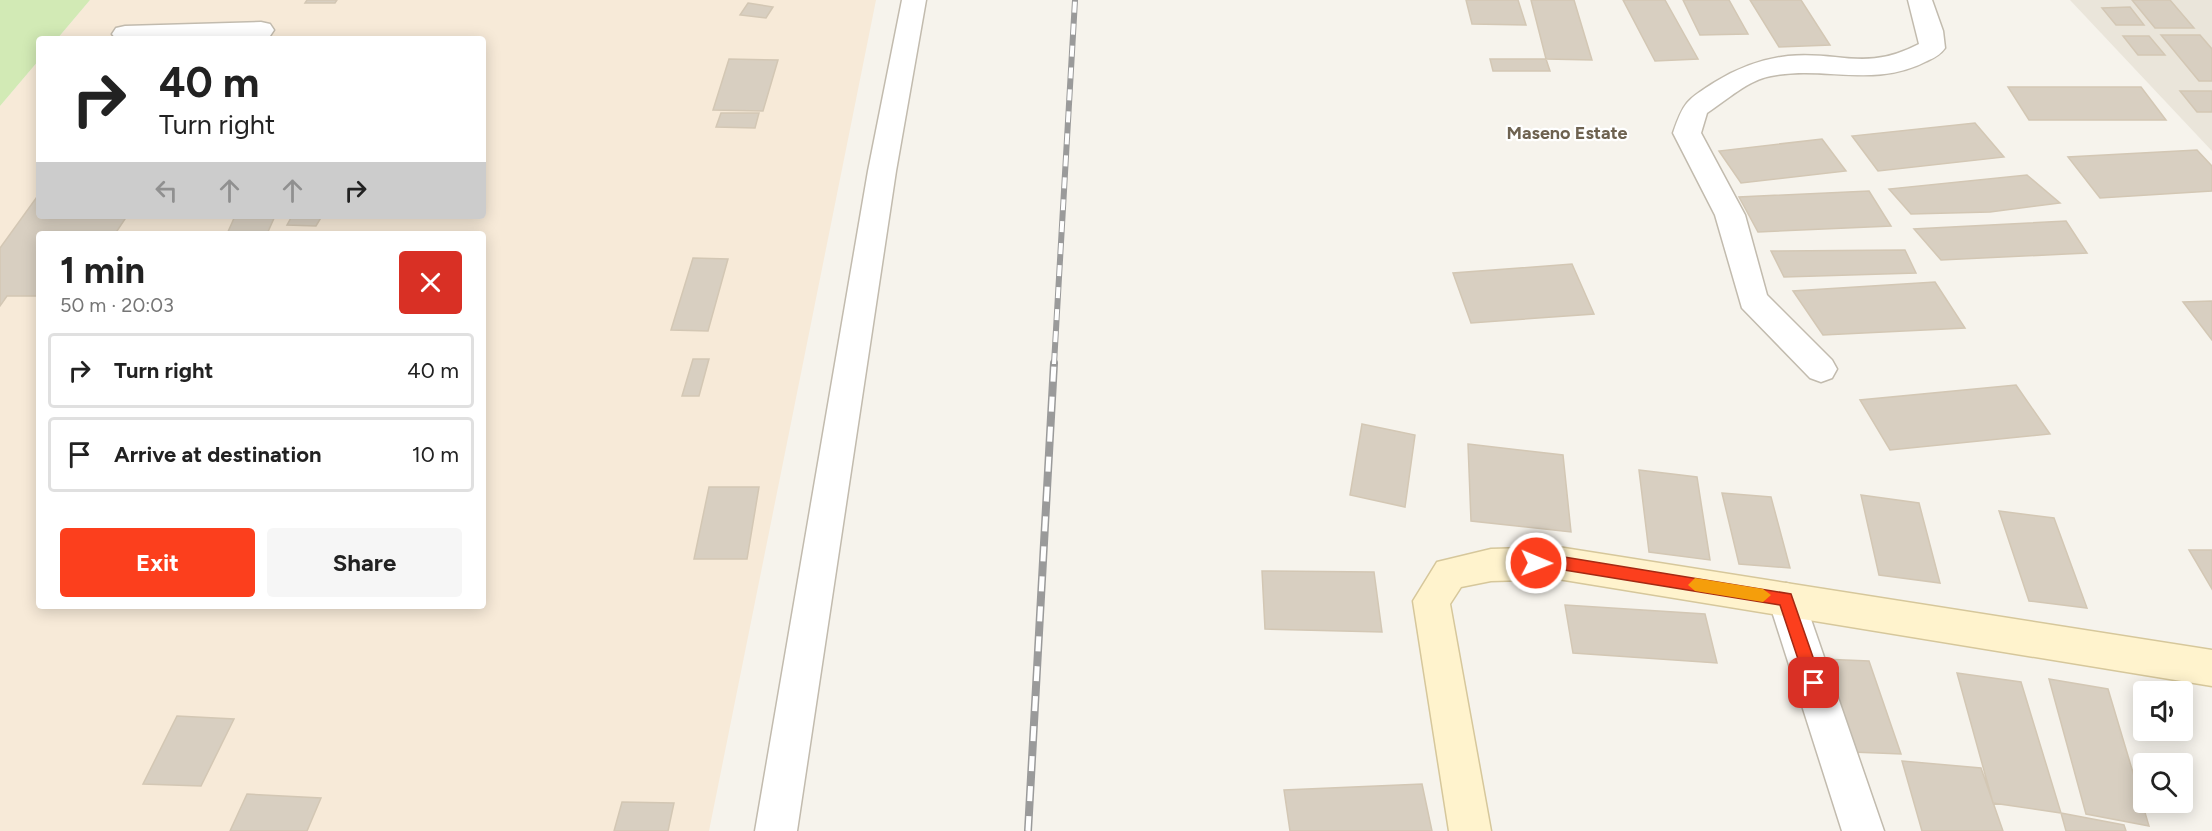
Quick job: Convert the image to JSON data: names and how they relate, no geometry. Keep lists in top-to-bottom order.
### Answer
{
  "districts": ["Maseno Estate"],
  "page": {
    "turn": ["40 m", "Turn right"],
    "heading": ["1 min", "50 m · 20:03"],
    "list": [
      {
        "name": "Turn right",
        "value": "40 m"
      },
      {
        "name": "Arrive at destination",
        "value": "10 m"
      }
    ],
    "buttons": ["Exit", "Share"]
  }
}
